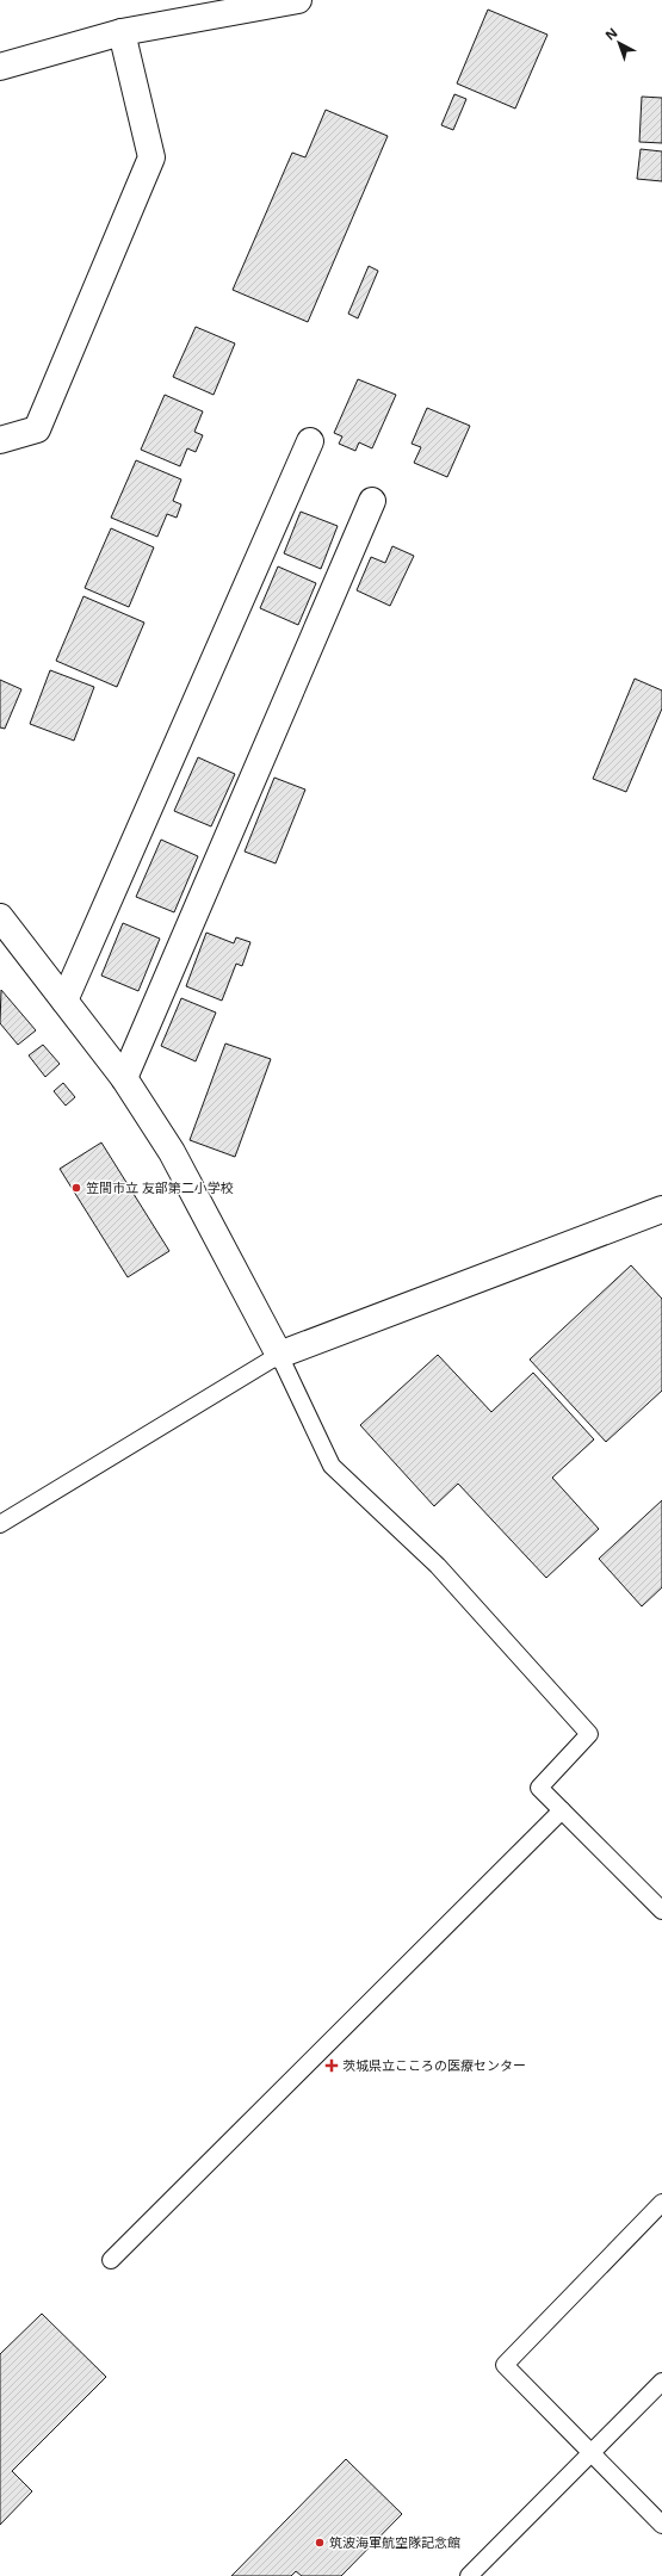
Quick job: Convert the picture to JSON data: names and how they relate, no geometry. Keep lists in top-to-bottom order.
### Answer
{
  "places": {
    "other": ["笠間市立 友部第二小学校", "筑波海軍航空隊記念館"],
    "health": ["茨城県立こころの医療センター"]
  },
  "north": "top left"
}
